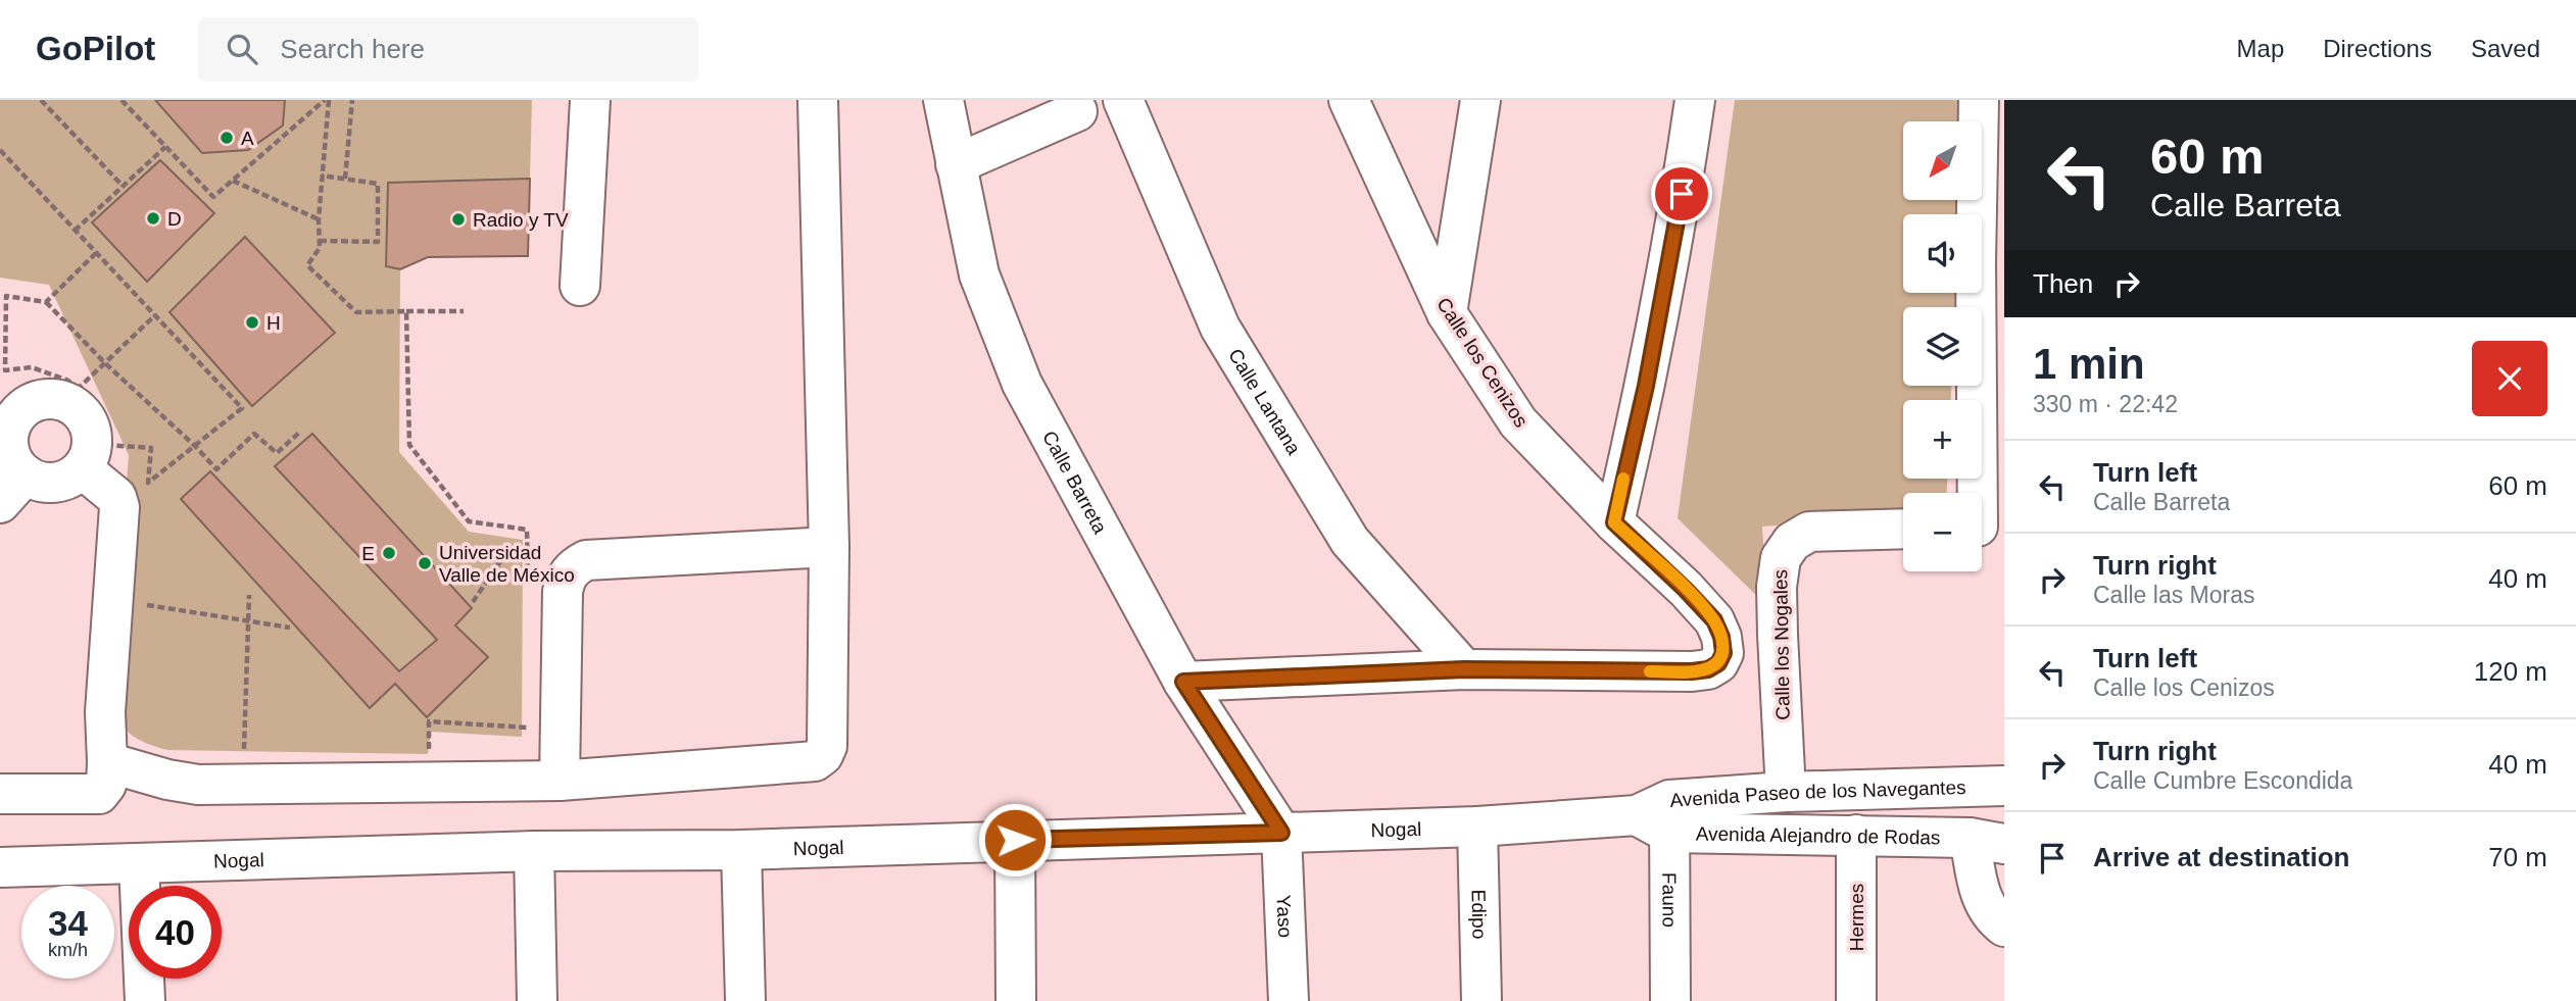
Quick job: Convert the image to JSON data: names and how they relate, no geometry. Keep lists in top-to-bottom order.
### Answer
{
  "streets": {
    "street": [
      "Calle los Cenizos",
      "Calle Lantana",
      "Calle Barreta",
      "Calle los Nogales",
      "Avenida Paseo de los Navegantes",
      "Nogal",
      "Avenida Alejandro de Rodas",
      "Fauno",
      "Edipo",
      "Yaso",
      "Hermes"
    ]
  },
  "crossings": [
    ["Calle los Cenizos", "Calle Lantana"],
    ["Calle Barreta", "Nogal"],
    ["Calle Barreta", "Yaso"],
    ["Calle los Nogales", "Avenida Paseo de los Navegantes"],
    ["Avenida Paseo de los Navegantes", "Nogal"],
    ["Avenida Paseo de los Navegantes", "Avenida Alejandro de Rodas"],
    ["Avenida Paseo de los Navegantes", "Fauno"],
    ["Nogal", "Avenida Alejandro de Rodas"],
    ["Nogal", "Fauno"],
    ["Nogal", "Edipo"],
    ["Nogal", "Yaso"],
    ["Avenida Alejandro de Rodas", "Fauno"],
    ["Avenida Alejandro de Rodas", "Hermes"]
  ],
  "places": [
    "A",
    "D",
    "Radio y TV",
    "H",
    "E",
    "Universidad Valle de México"
  ],
  "north": "bottom left",
  "page": {
    "header": "GoPilot",
    "search": "Search here",
    "nav": ["Map", "Directions", "Saved"],
    "turn": ["60 m", "Calle Barreta"],
    "map_buttons": ["+", "−"],
    "then": "Then",
    "heading": ["1 min", "330 m · 22:42"],
    "list": [
      {
        "name": "Turn left",
        "note": "Calle Barreta",
        "value": "60 m"
      },
      {
        "name": "Turn right",
        "note": "Calle las Moras",
        "value": "40 m"
      },
      {
        "name": "Turn left",
        "note": "Calle los Cenizos",
        "value": "120 m"
      },
      {
        "name": "Turn right",
        "note": "Calle Cumbre Escondida",
        "value": "40 m"
      },
      {
        "name": "Arrive at destination",
        "value": "70 m"
      }
    ],
    "speed": "34 km/h",
    "limit": "40"
  }
}
